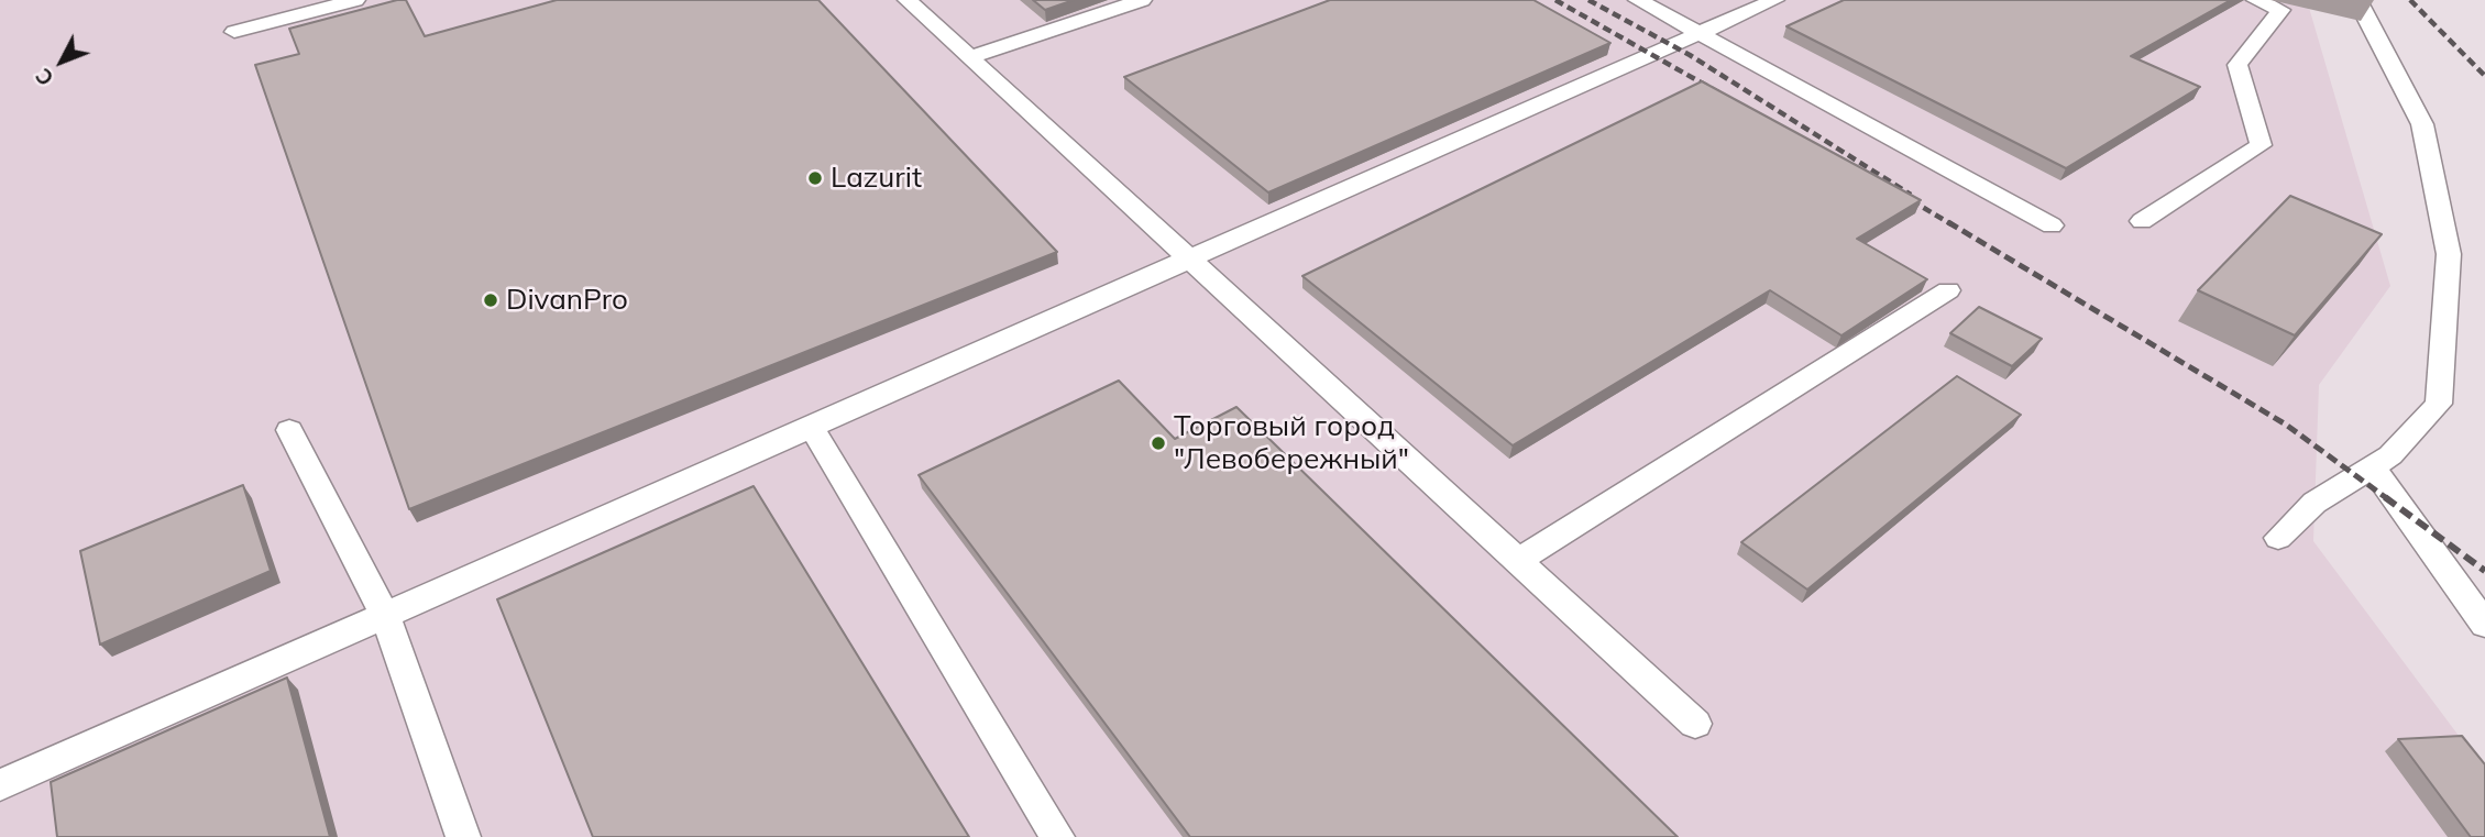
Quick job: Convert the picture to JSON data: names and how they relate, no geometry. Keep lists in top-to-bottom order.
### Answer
{
  "places": ["Lazurit", "DivanPro", "Торговый город \"Левобережный\""],
  "north": "bottom left"
}
